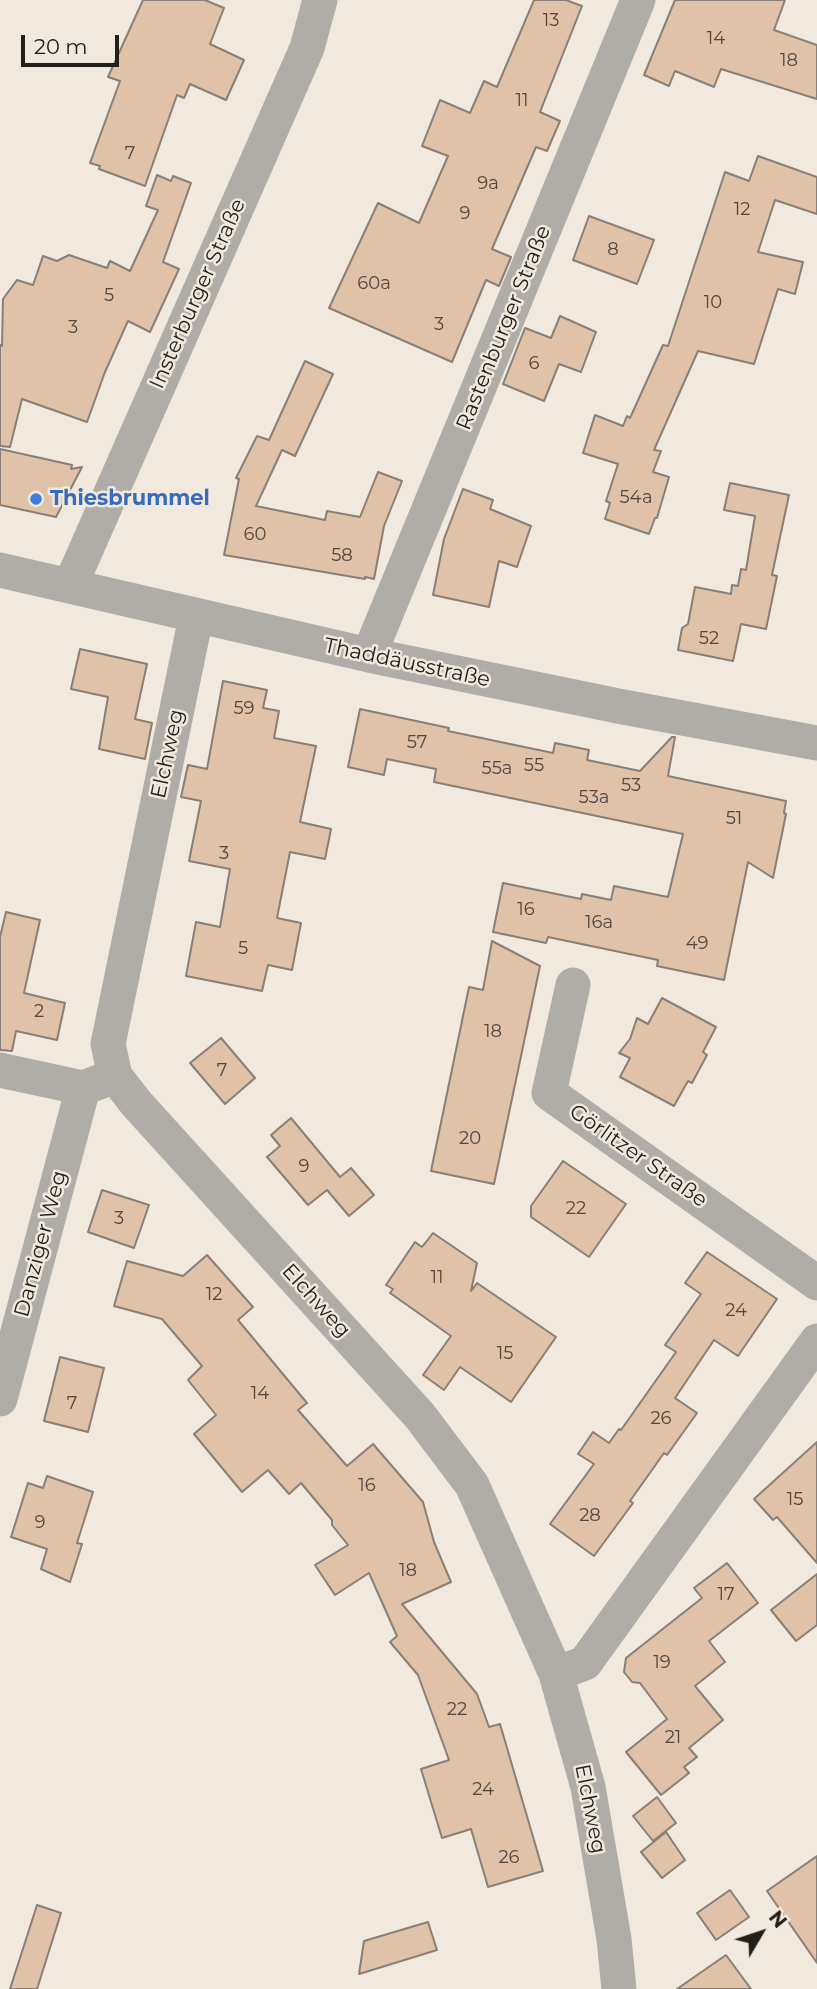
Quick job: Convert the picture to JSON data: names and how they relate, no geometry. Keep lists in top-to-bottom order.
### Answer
{
  "streets": {
    "street": [
      "Insterburger Straße",
      "Rastenburger Straße",
      "Thaddäusstraße",
      "Elchweg",
      "Görlitzer Straße",
      "Danziger Weg"
    ]
  },
  "crossings": [
    ["Insterburger Straße", "Thaddäusstraße"],
    ["Rastenburger Straße", "Thaddäusstraße"],
    ["Thaddäusstraße", "Elchweg"]
  ],
  "places": ["Thiesbrummel"],
  "house_numbers": [
    "13",
    "14",
    "18",
    "11",
    "7",
    "9a",
    "12",
    "9",
    "8",
    "60a",
    "5",
    "10",
    "3",
    "3",
    "6",
    "54a",
    "60",
    "58",
    "52",
    "59",
    "57",
    "55",
    "55a",
    "53",
    "53a",
    "51",
    "3",
    "16",
    "16a",
    "49",
    "5",
    "2",
    "18",
    "7",
    "20",
    "9",
    "22",
    "3",
    "11",
    "12",
    "24",
    "15",
    "14",
    "7",
    "26",
    "16",
    "15",
    "28",
    "9",
    "18",
    "17",
    "19",
    "22",
    "21",
    "24",
    "26"
  ],
  "scale_bar": "20 m",
  "north": "top right"
}
